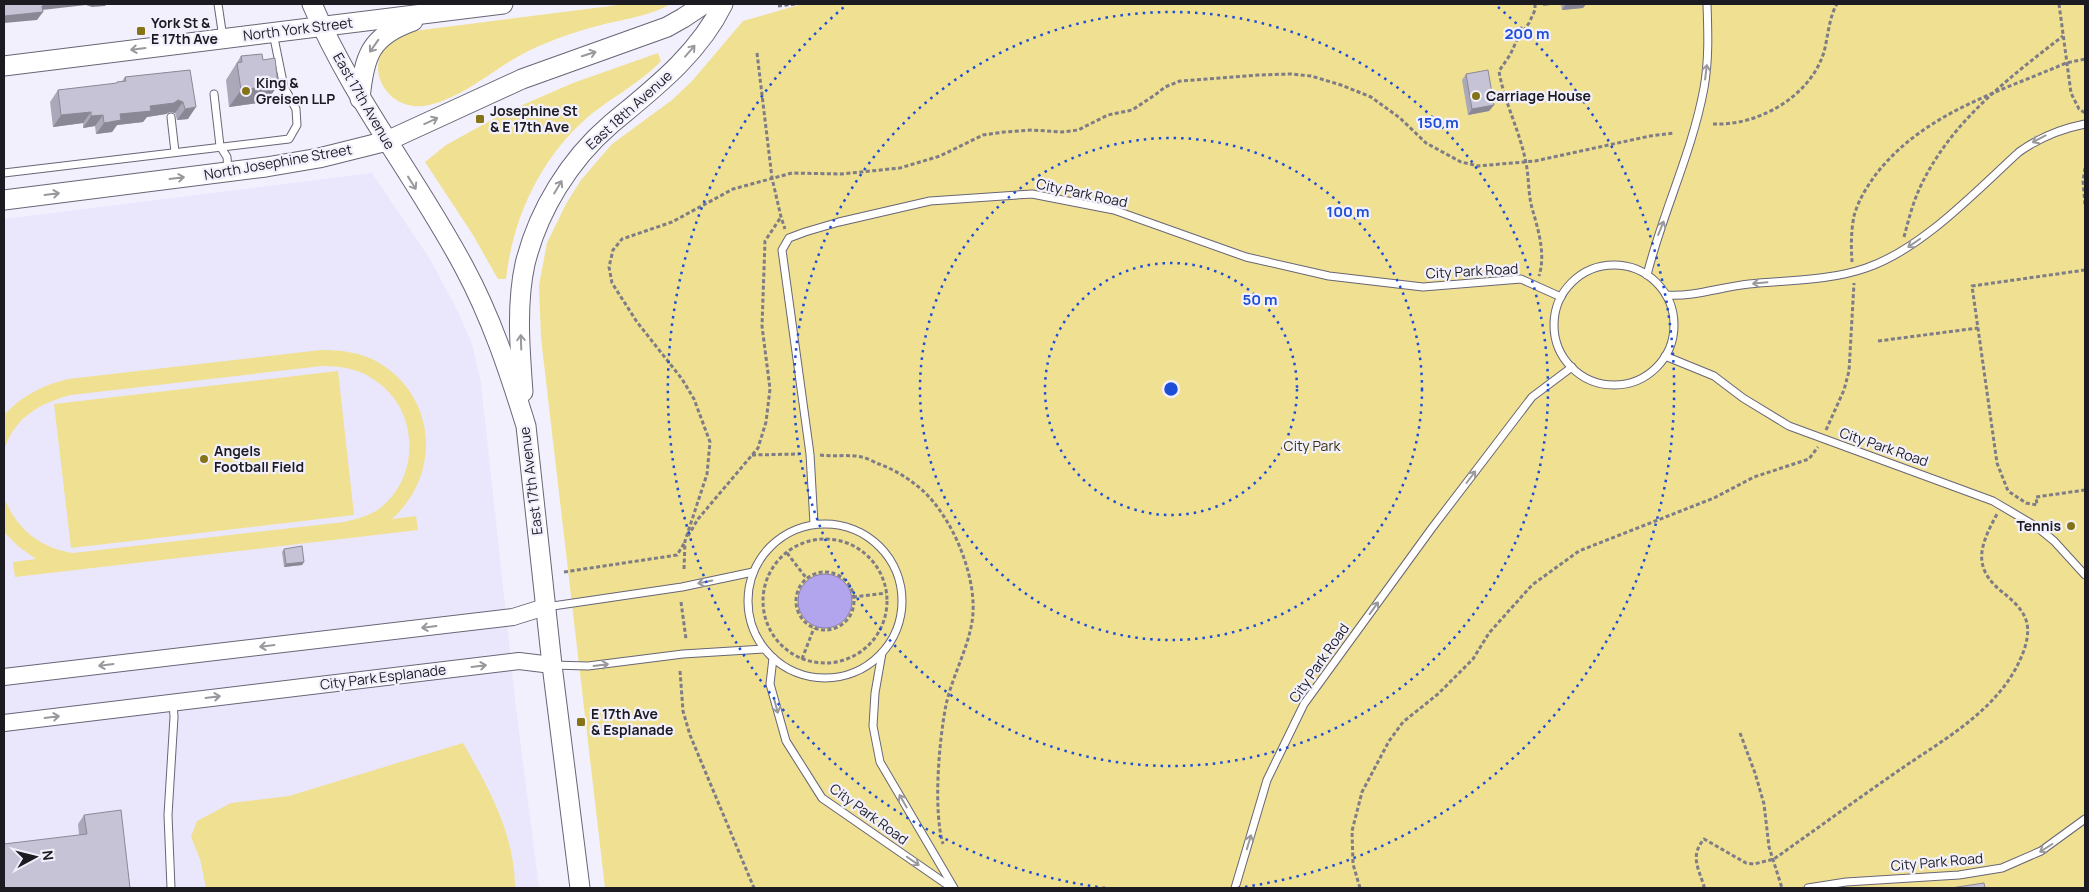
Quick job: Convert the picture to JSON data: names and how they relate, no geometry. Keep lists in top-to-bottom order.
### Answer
{
  "streets": {
    "main road": [
      "North York Street",
      "East 17th Avenue",
      "East 18th Avenue",
      "North Josephine Street"
    ],
    "street": ["City Park Esplanade"],
    "lane": ["City Park Road"]
  },
  "crossings": [
    ["North York Street", "East 17th Avenue"],
    ["East 17th Avenue", "East 18th Avenue"],
    ["East 17th Avenue", "North Josephine Street"],
    ["East 17th Avenue", "City Park Esplanade"]
  ],
  "one_way": [
    "North York Street",
    "East 18th Avenue",
    "North Josephine Street",
    "City Park Esplanade"
  ],
  "parks": ["City Park"],
  "places": {
    "transit": ["York St & E 17th Ave", "Josephine St & E 17th Ave", "E 17th Ave & Esplanade"],
    "other": [
      "King & Greisen LLP",
      "Carriage House",
      "Angels Football Field",
      "Tennis"
    ]
  },
  "north": "right",
  "rings": [
    "200 m",
    "150 m",
    "100 m",
    "50 m"
  ]
}
